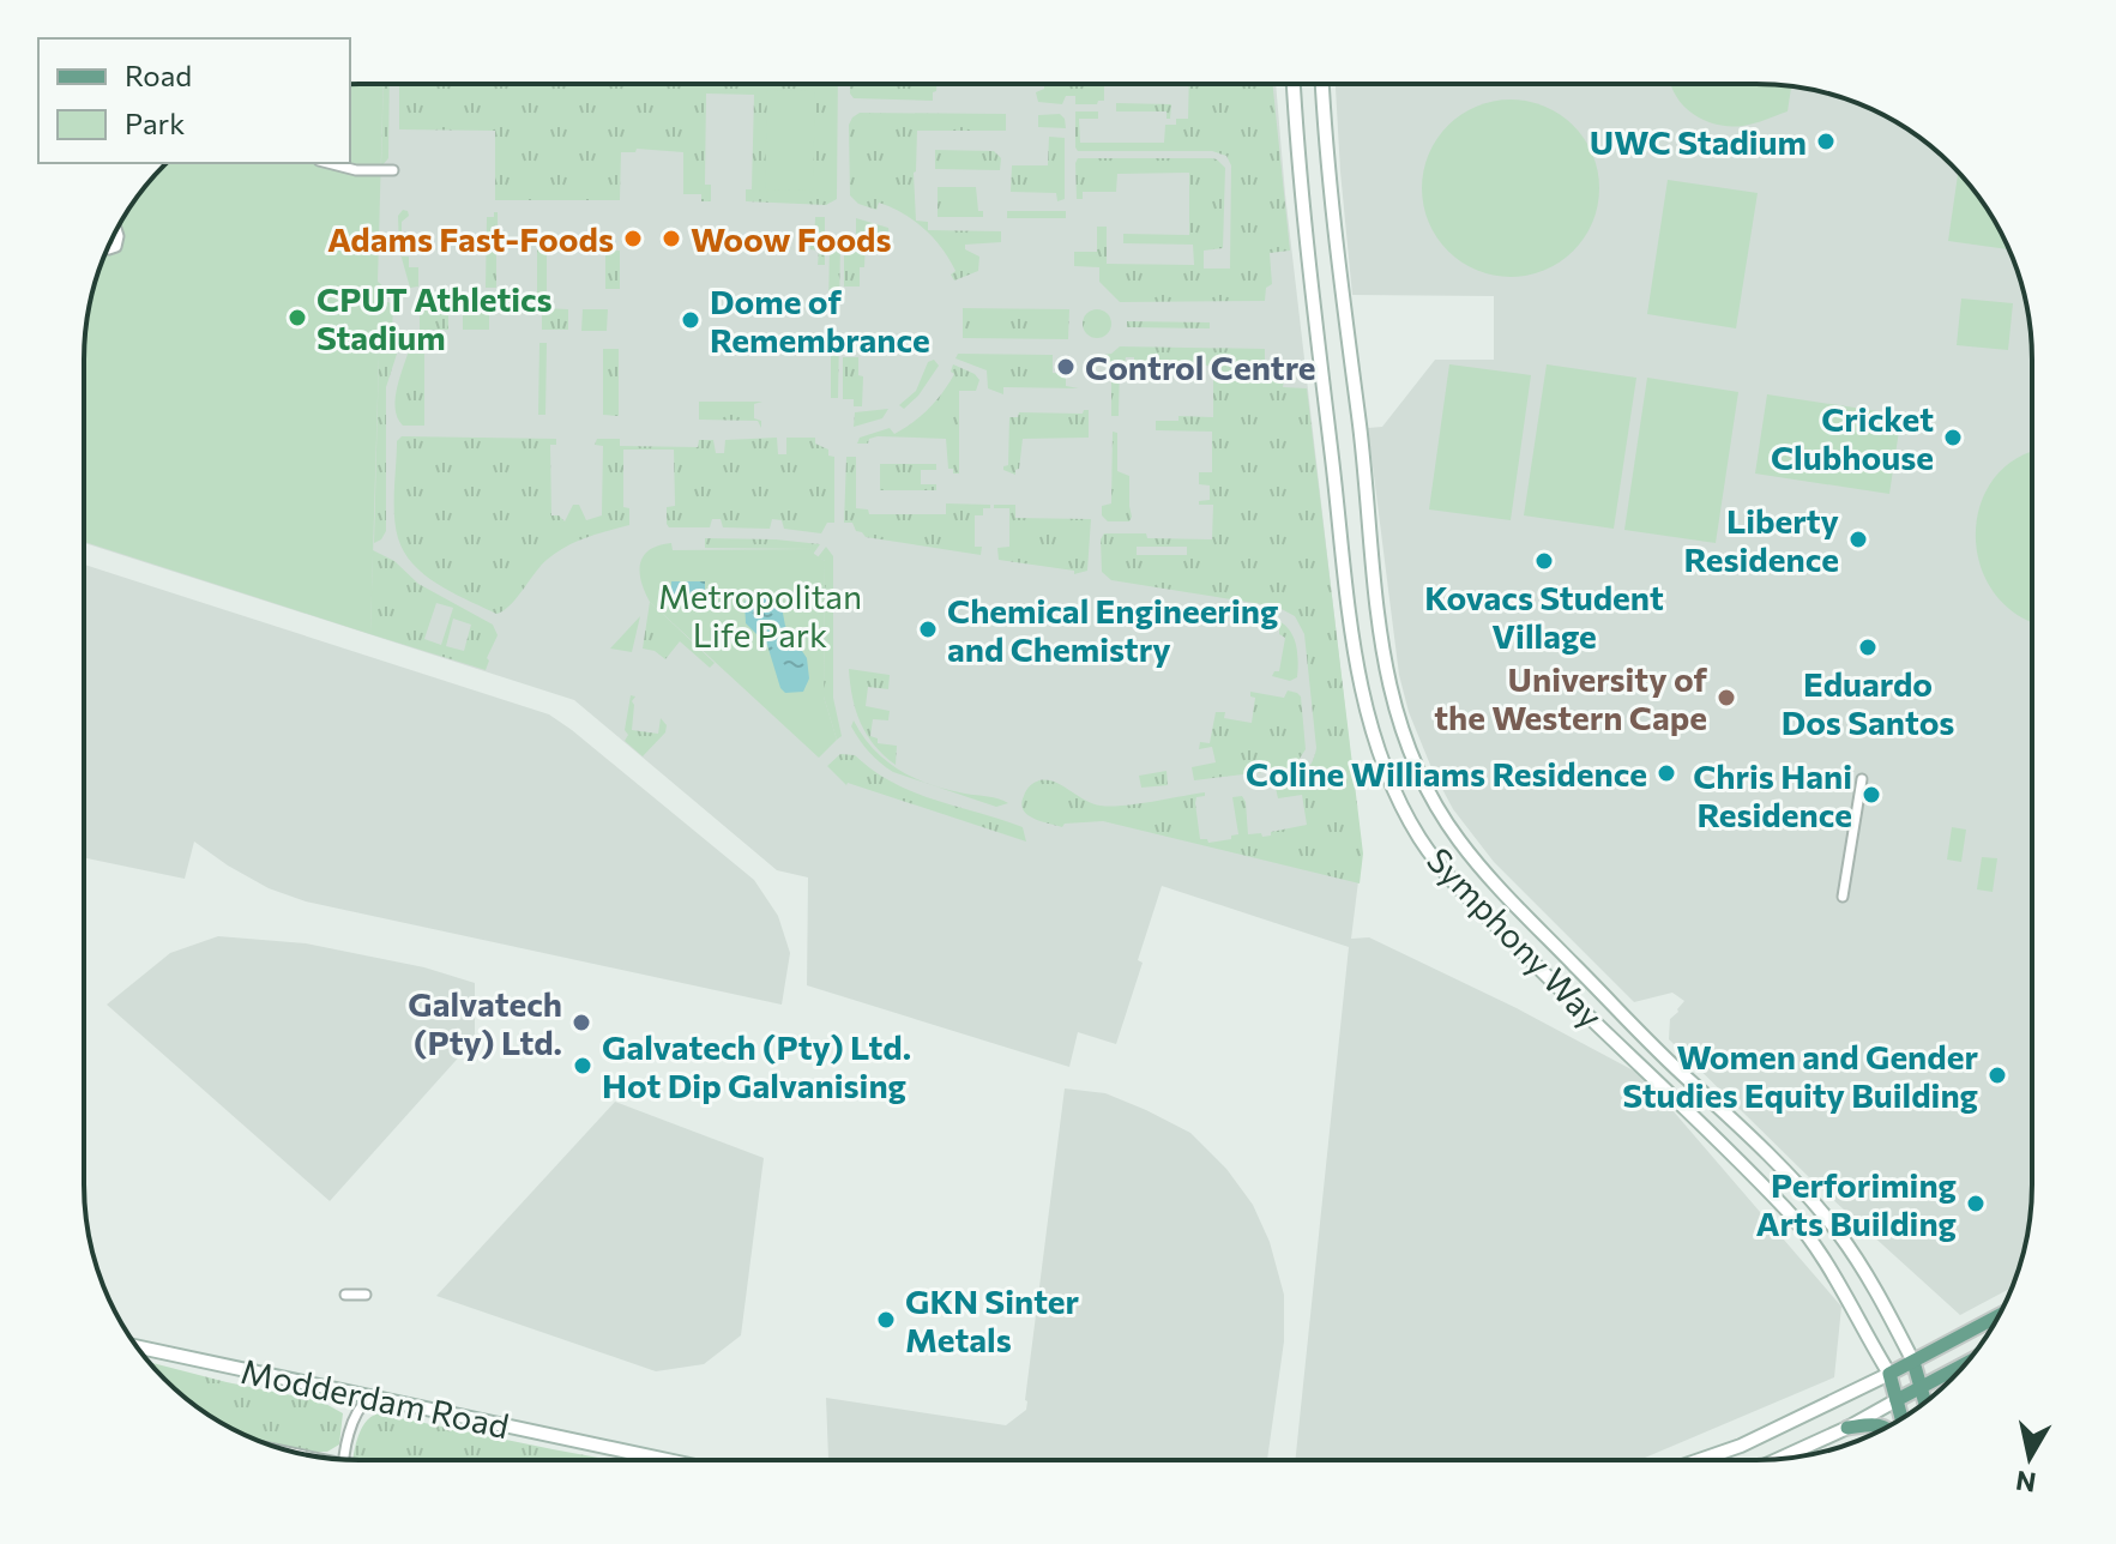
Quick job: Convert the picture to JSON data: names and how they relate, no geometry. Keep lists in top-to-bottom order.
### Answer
{
  "streets": {
    "main road": ["Symphony Way", "Modderdam Road"]
  },
  "parks": ["Metropolitan Life Park"],
  "places": [
    "UWC Stadium",
    "Adams Fast-Foods",
    "Woow Foods",
    "CPUT Athletics Stadium",
    "Dome of Remembrance",
    "Control Centre",
    "Cricket Clubhouse",
    "Liberty Residence",
    "Kovacs Student Village",
    "Chemical Engineering and Chemistry",
    "Eduardo Dos Santos",
    "University of the Western Cape",
    "Coline Williams Residence",
    "Chris Hani Residence",
    "Galvatech (Pty) Ltd.",
    "Galvatech (Pty) Ltd. Hot Dip Galvanising",
    "Women and Gender Studies Equity Building",
    "Perforiming Arts Building",
    "GKN Sinter Metals"
  ],
  "legend": ["Road", "Park"],
  "north": "bottom"
}
